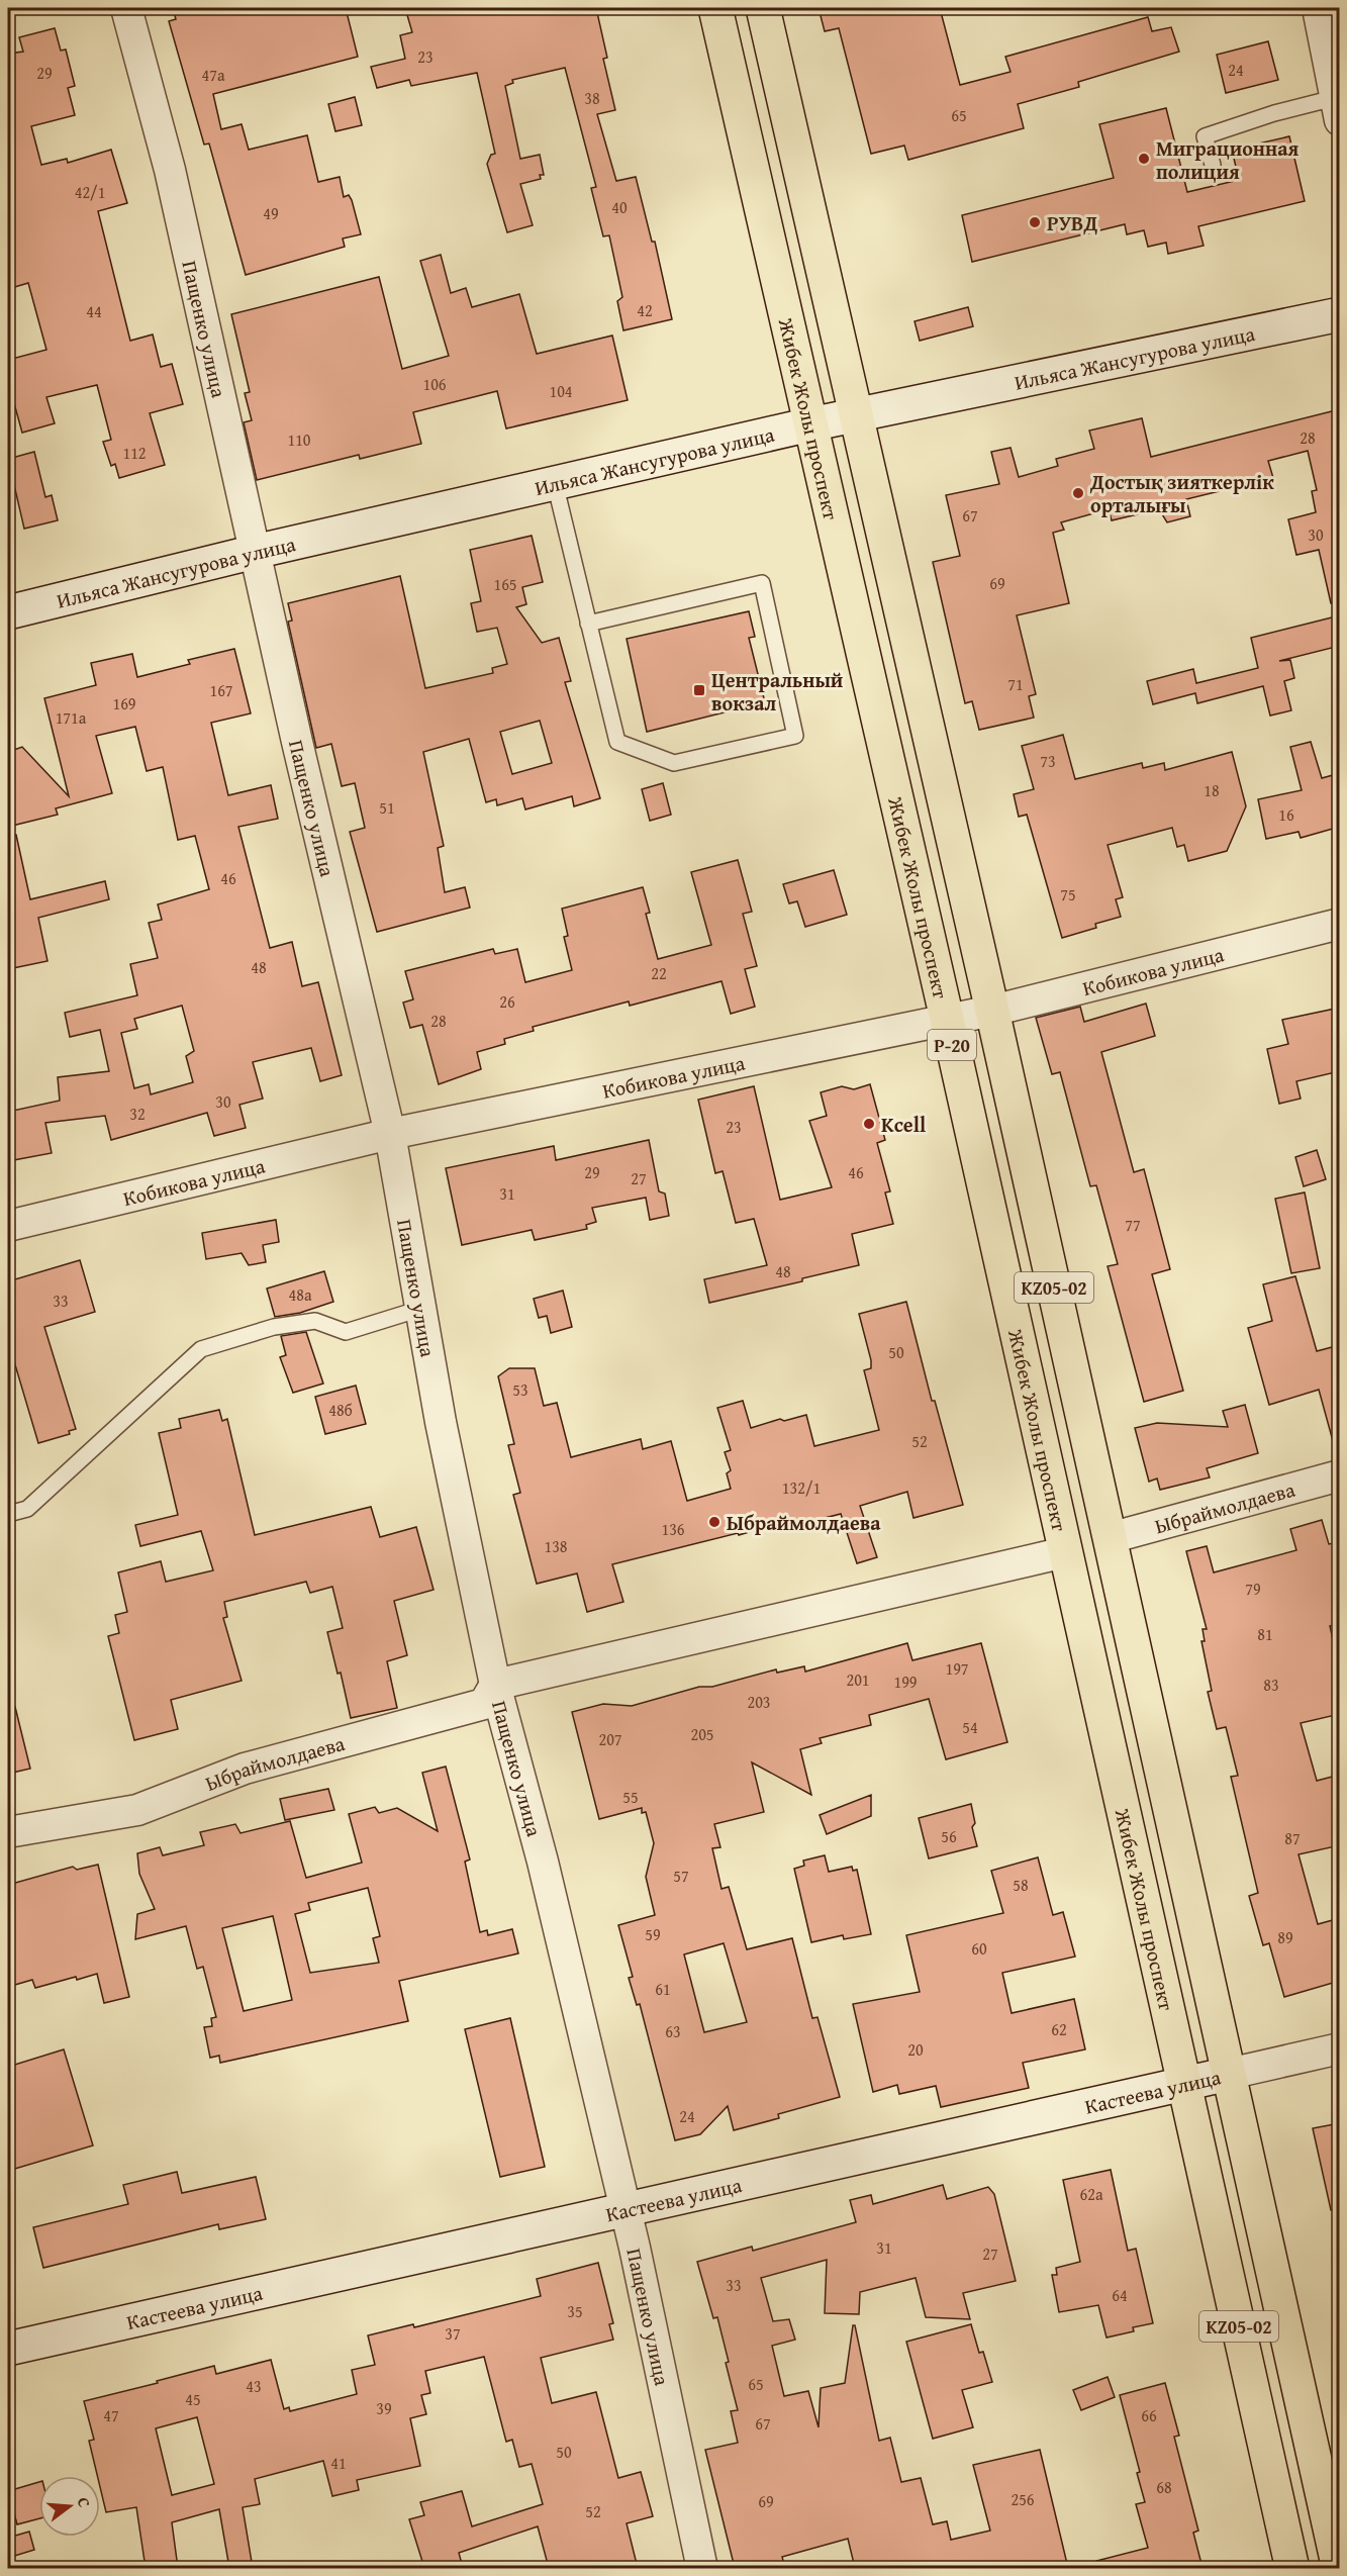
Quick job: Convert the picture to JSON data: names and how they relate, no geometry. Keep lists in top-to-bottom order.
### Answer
{
  "streets": {
    "highway": ["Жибек Жолы проспект", "Р-20", "KZ05-02"],
    "street": [
      "Пащенко улица",
      "Ильяса Жансугурова улица",
      "Кобикова улица",
      "Ыбраймолдаева",
      "Кастеева улица"
    ]
  },
  "crossings": [
    ["Пащенко улица", "Ильяса Жансугурова улица"],
    ["Пащенко улица", "Кобикова улица"],
    ["Пащенко улица", "Ыбраймолдаева"],
    ["Пащенко улица", "Кастеева улица"],
    ["Ильяса Жансугурова улица", "Жибек Жолы проспект"],
    ["Ильяса Жансугурова улица", "KZ05-02"],
    ["Жибек Жолы проспект", "Кобикова улица"],
    ["Жибек Жолы проспект", "Кастеева улица"],
    ["Кобикова улица", "KZ05-02"],
    ["KZ05-02", "Ыбраймолдаева"],
    ["KZ05-02", "Кастеева улица"]
  ],
  "places": {
    "other": [
      "Миграционная полиция",
      "РУВД",
      "Достық зияткерлік орталығы",
      "Kcell",
      "Ыбраймолдаева"
    ],
    "transit": ["Центральный вокзал"]
  },
  "house_numbers": [
    "23",
    "24",
    "29",
    "47а",
    "38",
    "65",
    "42/1",
    "40",
    "49",
    "42",
    "44",
    "106",
    "104",
    "28",
    "110",
    "112",
    "67",
    "30",
    "69",
    "165",
    "71",
    "167",
    "169",
    "171а",
    "73",
    "18",
    "51",
    "16",
    "46",
    "75",
    "48",
    "22",
    "26",
    "28",
    "30",
    "32",
    "23",
    "29",
    "46",
    "27",
    "31",
    "77",
    "48",
    "48а",
    "33",
    "50",
    "53",
    "48б",
    "52",
    "132/1",
    "136",
    "138",
    "79",
    "81",
    "197",
    "201",
    "199",
    "83",
    "203",
    "54",
    "205",
    "207",
    "55",
    "56",
    "87",
    "57",
    "58",
    "59",
    "89",
    "60",
    "61",
    "62",
    "63",
    "20",
    "24",
    "62а",
    "31",
    "27",
    "33",
    "64",
    "35",
    "37",
    "65",
    "43",
    "45",
    "39",
    "47",
    "66",
    "67",
    "50",
    "41",
    "68",
    "256",
    "69",
    "52"
  ],
  "north": "right"
}
